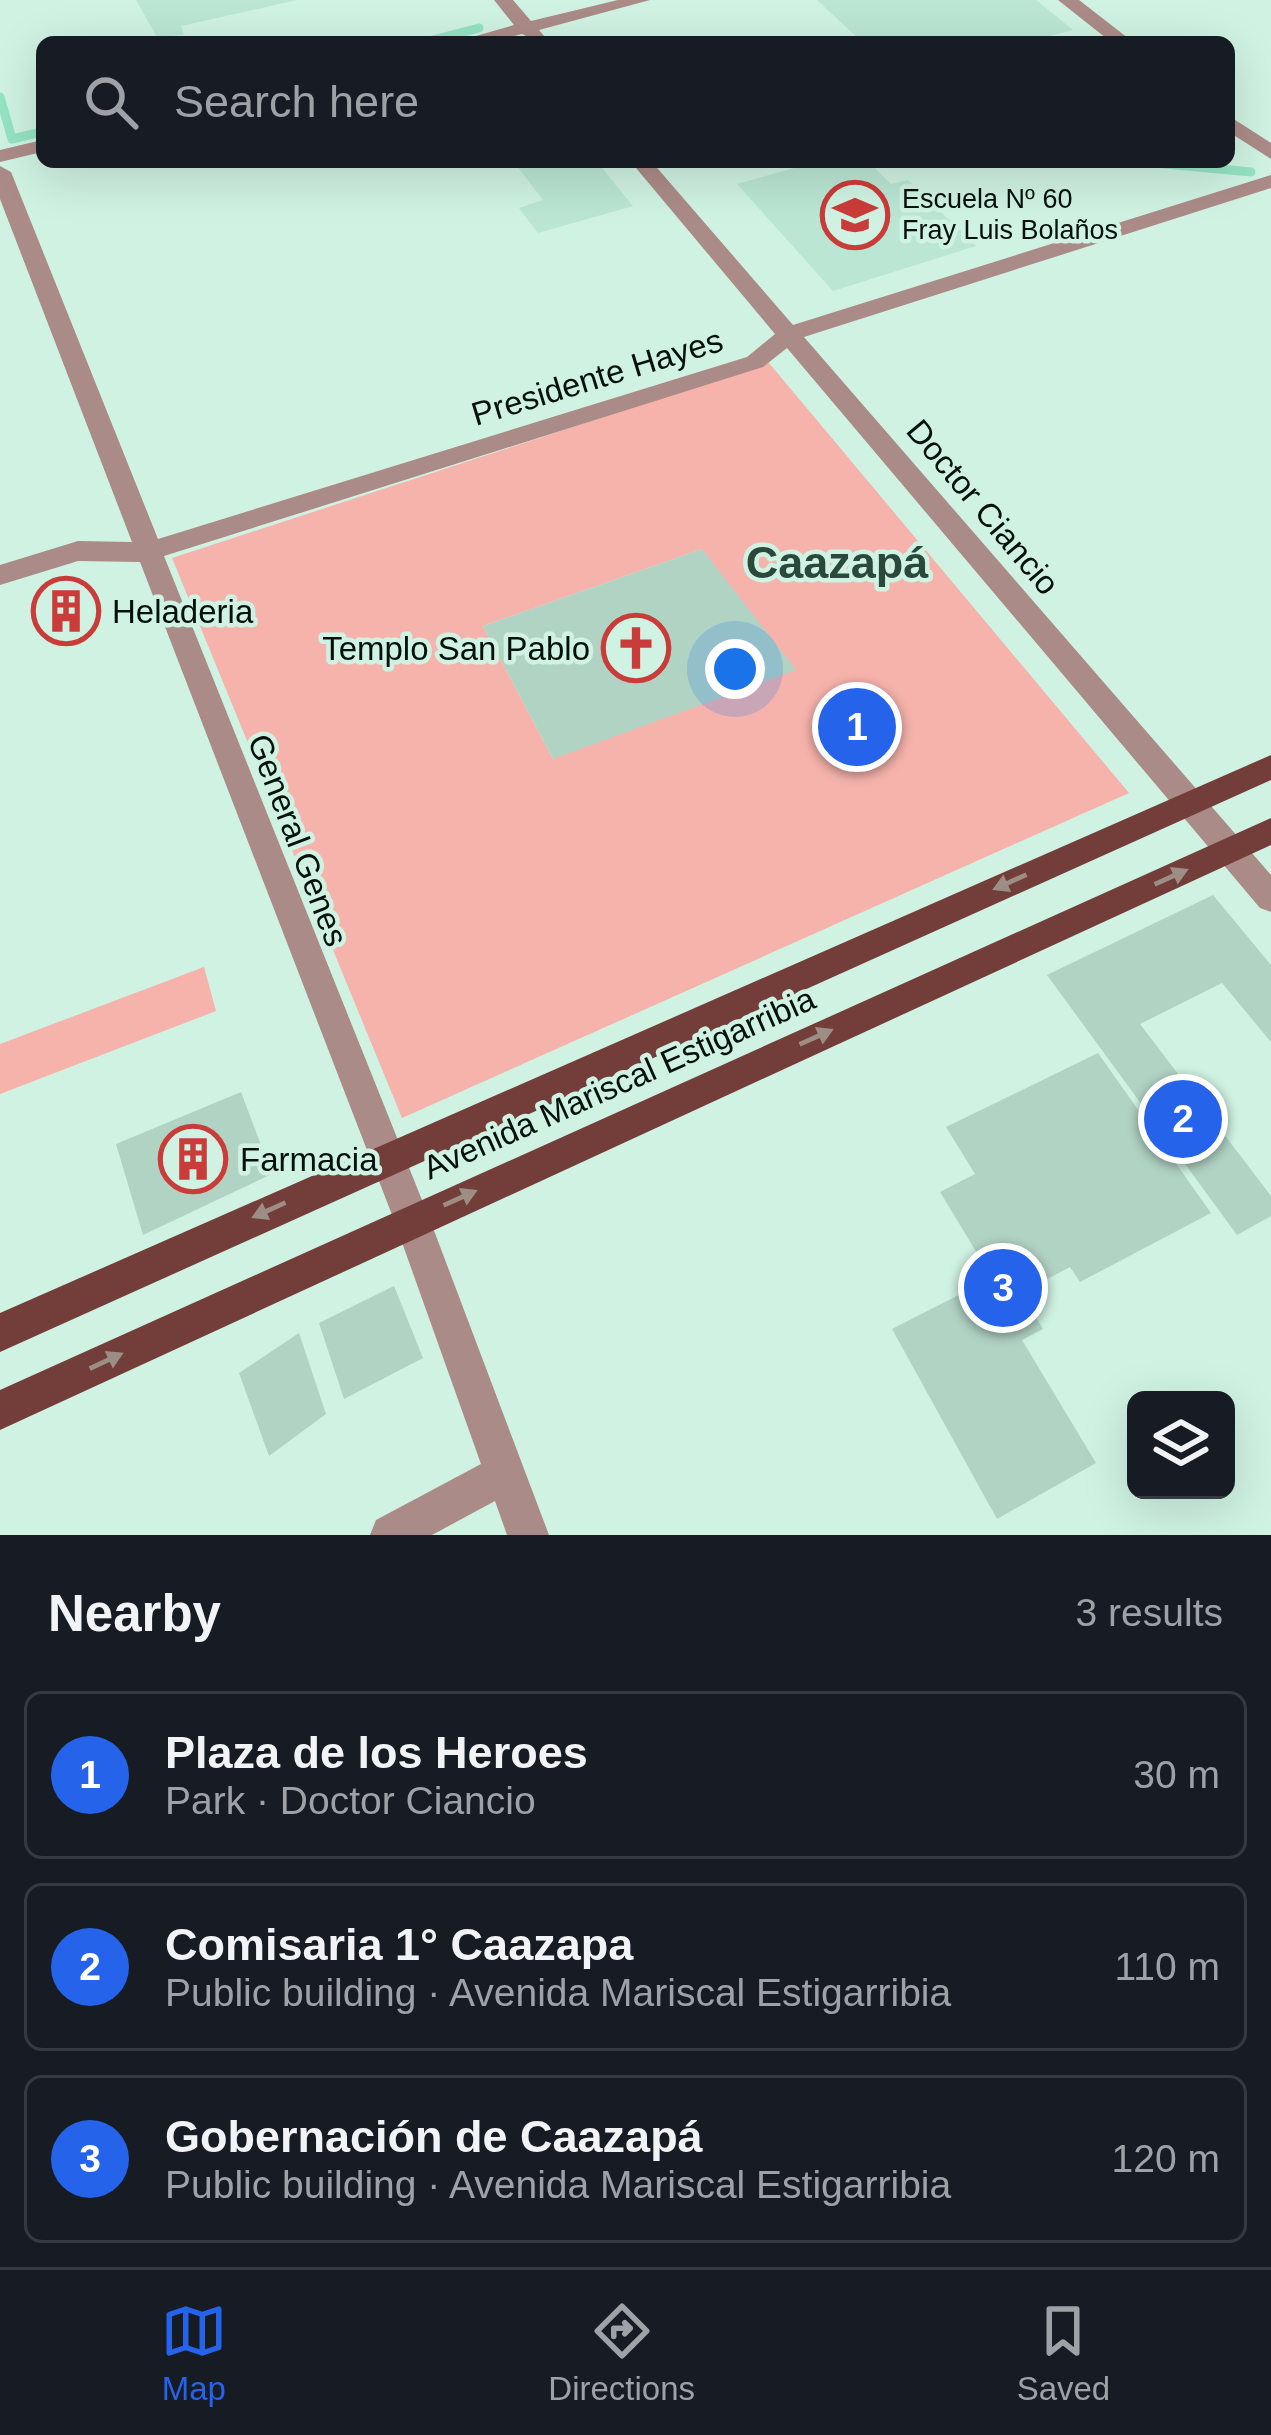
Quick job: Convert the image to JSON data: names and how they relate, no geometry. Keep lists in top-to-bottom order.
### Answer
{
  "streets": {
    "main road": ["Avenida Mariscal Estigarribia"],
    "street": ["Presidente Hayes", "Doctor Ciancio", "General Genes"]
  },
  "crossings": [
    ["Presidente Hayes", "Doctor Ciancio"],
    ["Presidente Hayes", "General Genes"],
    ["Doctor Ciancio", "Avenida Mariscal Estigarribia"],
    ["General Genes", "Avenida Mariscal Estigarribia"]
  ],
  "districts": ["Caazapá"],
  "places": {
    "school or university": ["Escuela Nº 60 Fray Luis Bolaños"],
    "building": ["Heladeria", "Farmacia"],
    "church": ["Templo San Pablo"]
  },
  "page": {
    "search": "Search here",
    "pins": ["1", "2", "3"],
    "heading": ["Nearby", "3 results"],
    "list": [
      {
        "mark": "1",
        "name": "Plaza de los Heroes",
        "note": "Park · Doctor Ciancio",
        "value": "30 m"
      },
      {
        "mark": "2",
        "name": "Comisaria 1° Caazapa",
        "note": "Public building · Avenida Mariscal Estigarribia",
        "value": "110 m"
      },
      {
        "mark": "3",
        "name": "Gobernación de Caazapá",
        "note": "Public building · Avenida Mariscal Estigarribia",
        "value": "120 m"
      }
    ],
    "nav": ["Map", "Directions", "Saved"]
  }
}
